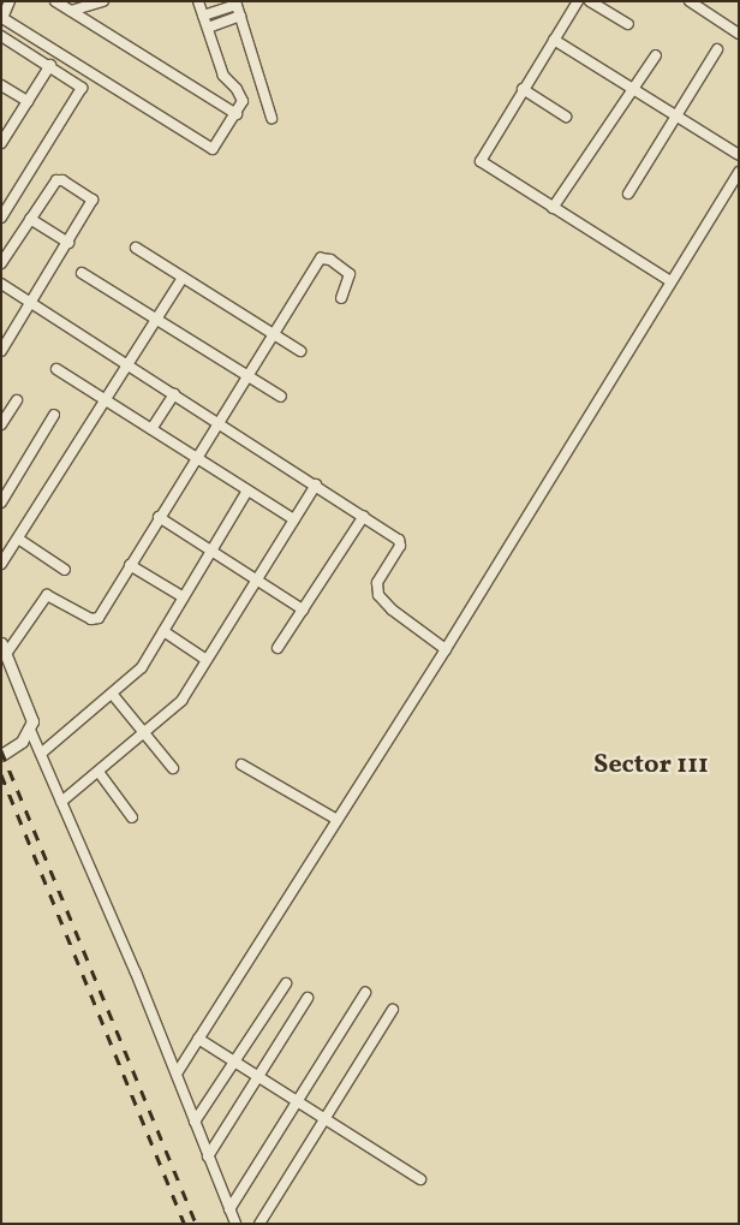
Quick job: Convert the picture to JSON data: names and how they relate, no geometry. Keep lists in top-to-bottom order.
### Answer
{
  "districts": ["Sector 111"]
}
